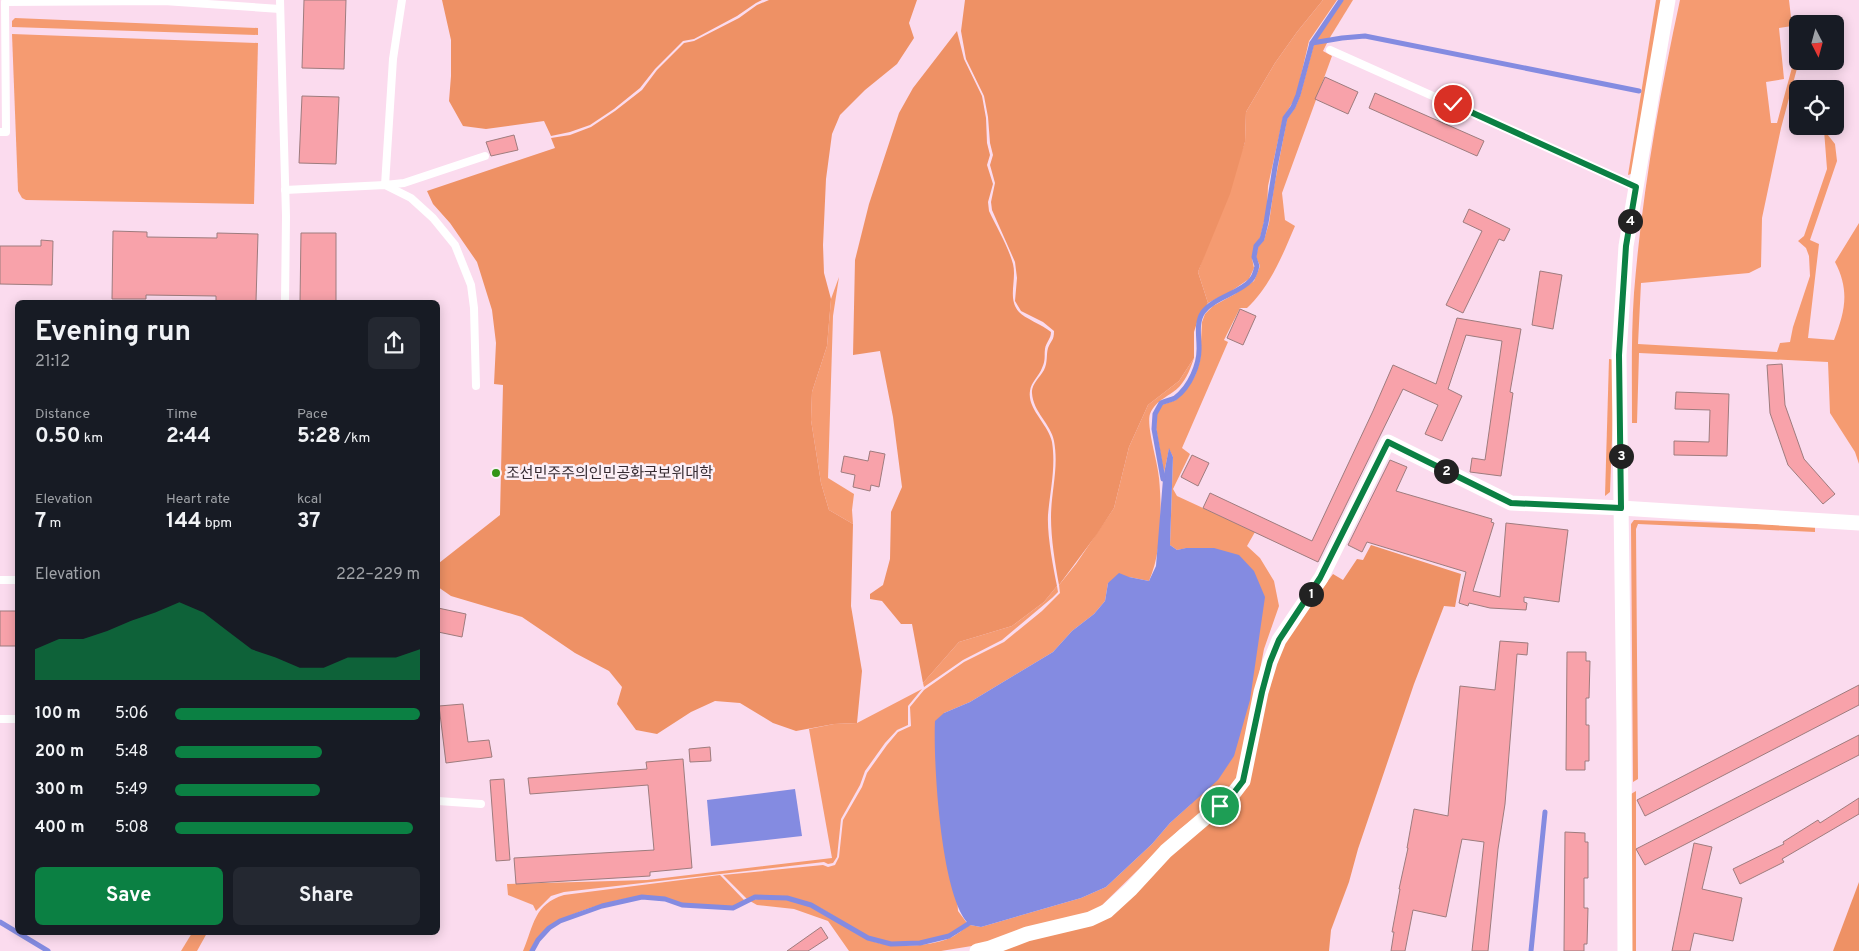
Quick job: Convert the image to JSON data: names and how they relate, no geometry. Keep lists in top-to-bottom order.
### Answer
{
  "places": ["조선민주주의인민공화국보위대학"],
  "north": "bottom",
  "page": {
    "pins": [
      "4",
      "3",
      "2",
      "1"
    ],
    "heading": ["Evening run", "21:12"],
    "stats": [
      ["Distance", "0.50 km"],
      ["Time", "2:44"],
      ["Pace", "5:28 /km"],
      ["Elevation", "7 m"],
      ["Heart rate", "144 bpm"],
      ["kcal", "37"]
    ],
    "chart": ["Elevation", "222–229 m"],
    "list": [
      {
        "name": "100 m",
        "note": "5:06"
      },
      {
        "name": "200 m",
        "note": "5:48"
      },
      {
        "name": "300 m",
        "note": "5:49"
      },
      {
        "name": "400 m",
        "note": "5:08"
      }
    ],
    "buttons": ["Save", "Share"]
  }
}
